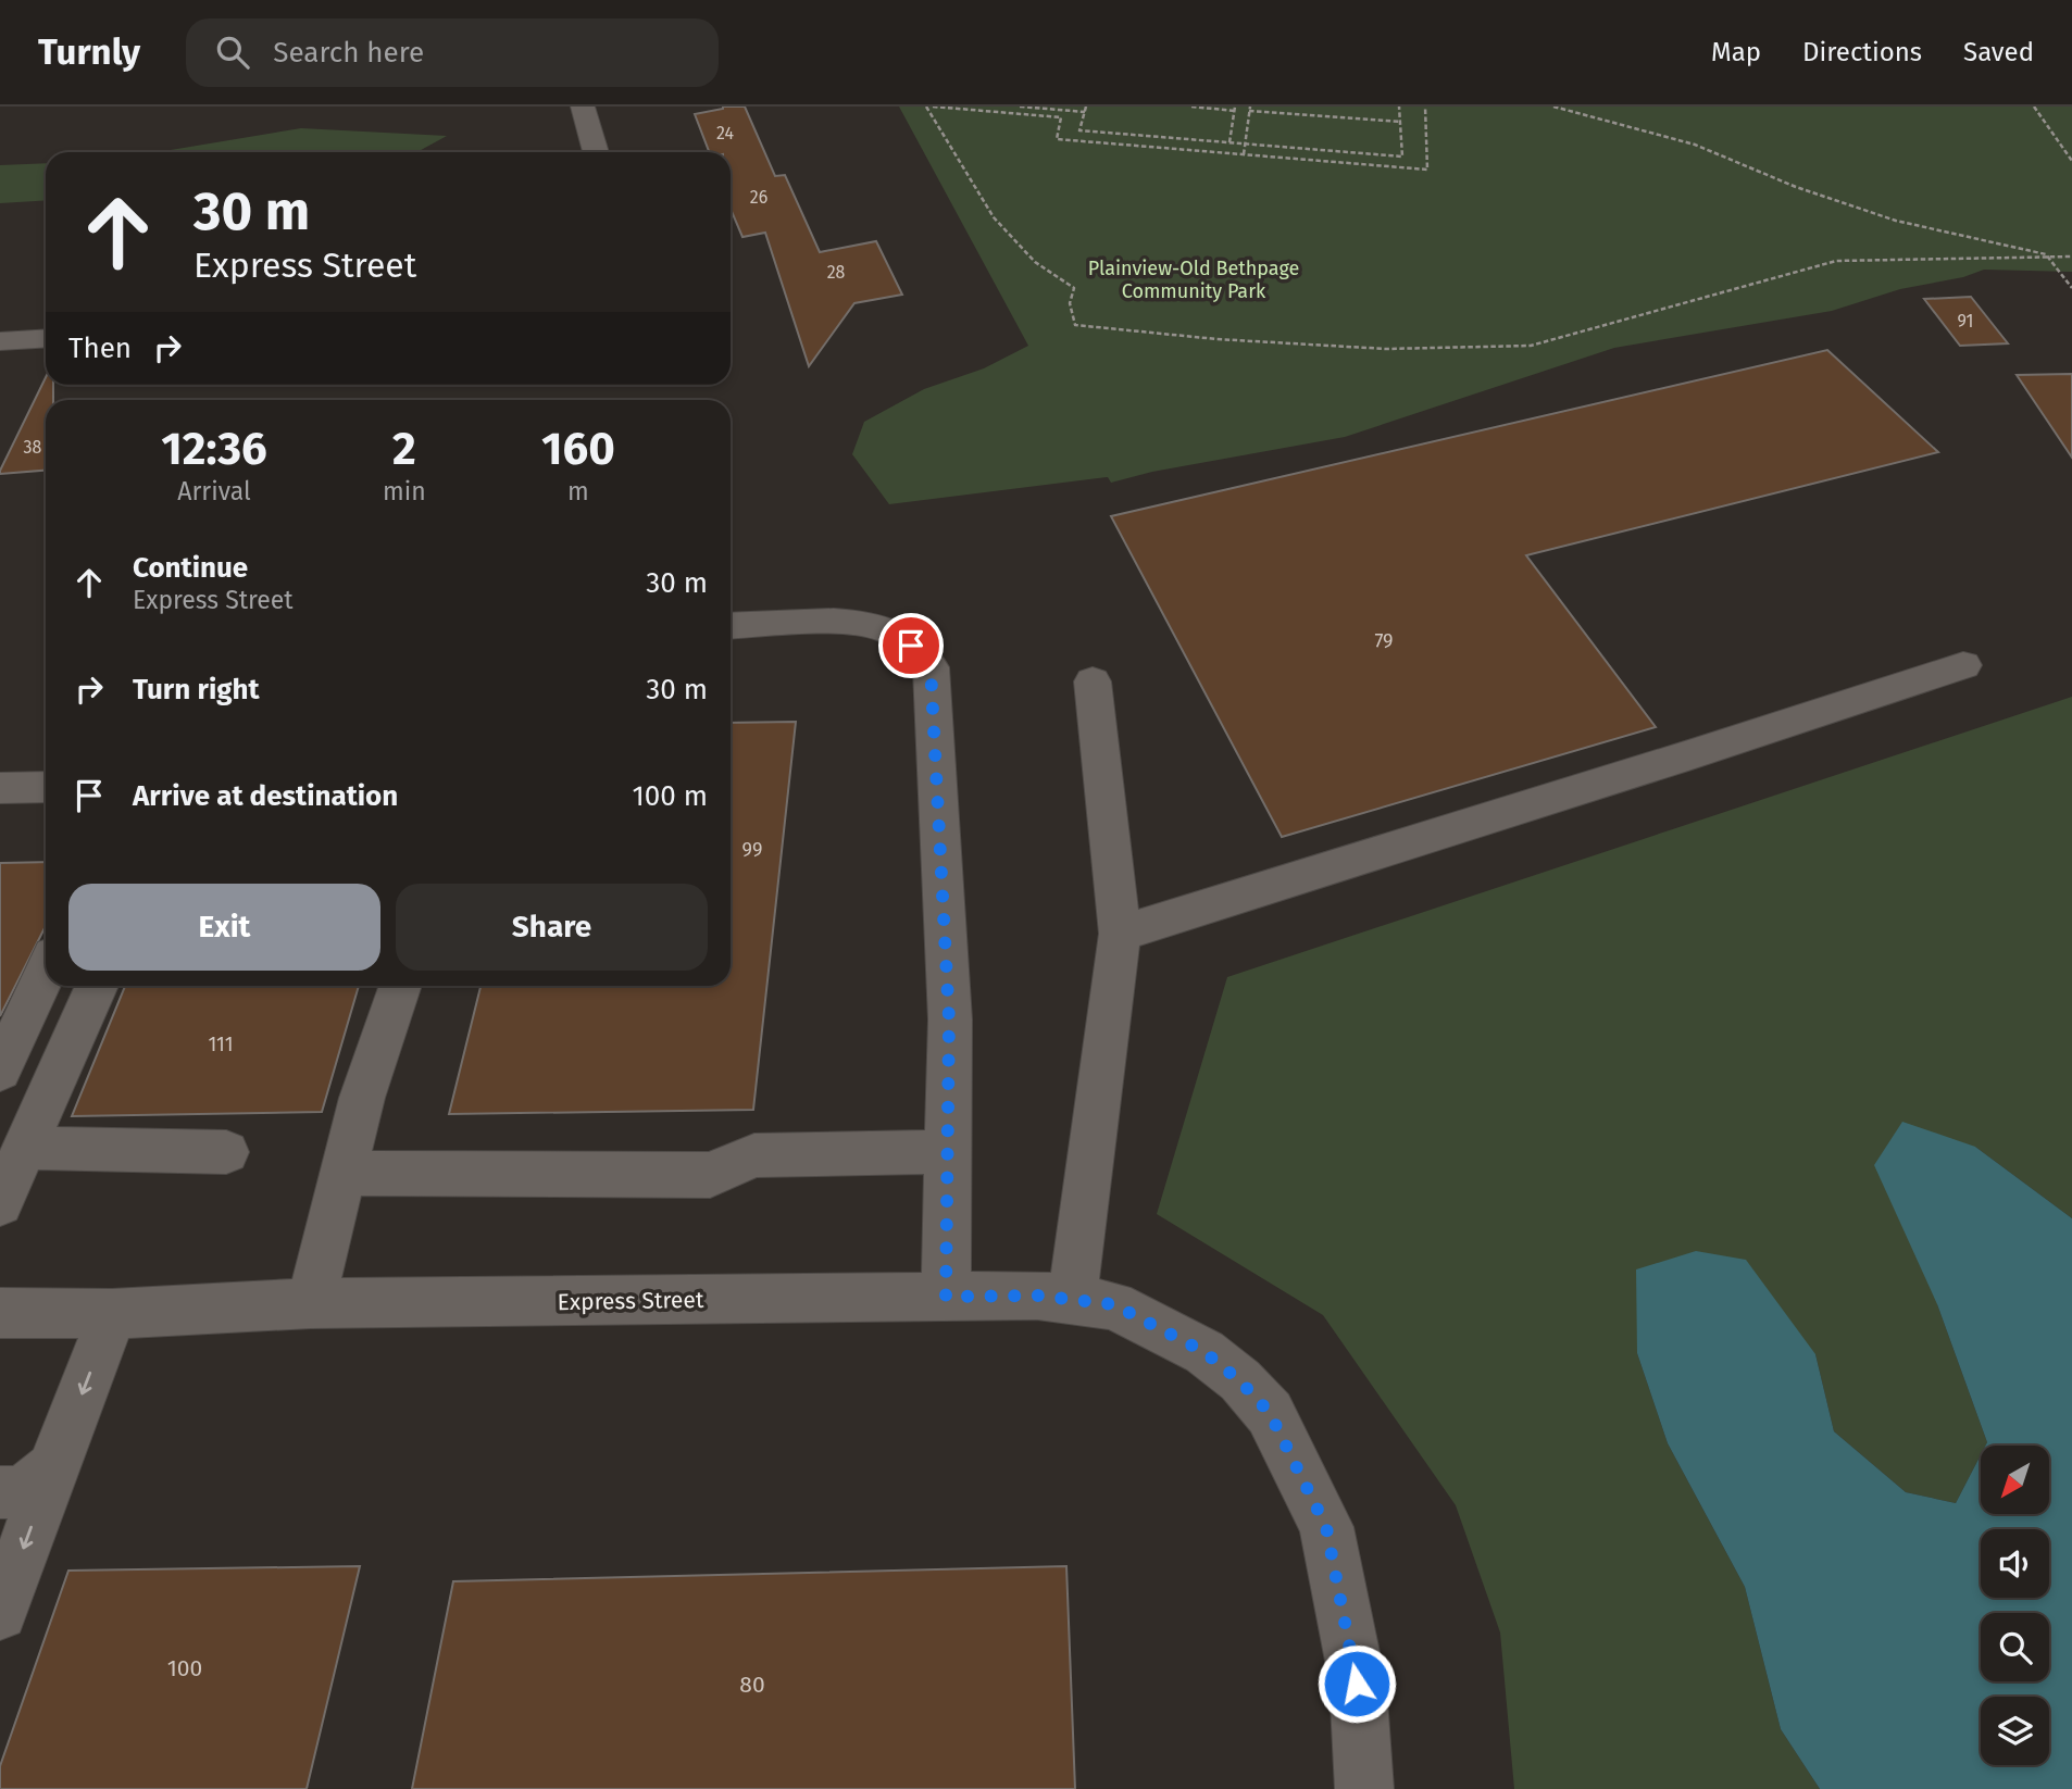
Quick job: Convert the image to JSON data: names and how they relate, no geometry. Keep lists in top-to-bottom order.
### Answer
{
  "streets": {
    "street": ["Express Street"]
  },
  "parks": ["Plainview-Old Bethpage Community Park"],
  "house_numbers": [
    "24",
    "26",
    "28",
    "91",
    "38",
    "79",
    "99",
    "111",
    "100",
    "80"
  ],
  "north": "bottom left",
  "page": {
    "header": "Turnly",
    "search": "Search here",
    "nav": ["Map", "Directions", "Saved"],
    "turn": ["30 m", "Express Street"],
    "then": "Then",
    "eta": [
      "12:36",
      "Arrival",
      "2",
      "min",
      "160",
      "m"
    ],
    "list": [
      {
        "name": "Continue",
        "note": "Express Street",
        "value": "30 m"
      },
      {
        "name": "Turn right",
        "value": "30 m"
      },
      {
        "name": "Arrive at destination",
        "value": "100 m"
      }
    ],
    "buttons": ["Exit", "Share"]
  }
}
